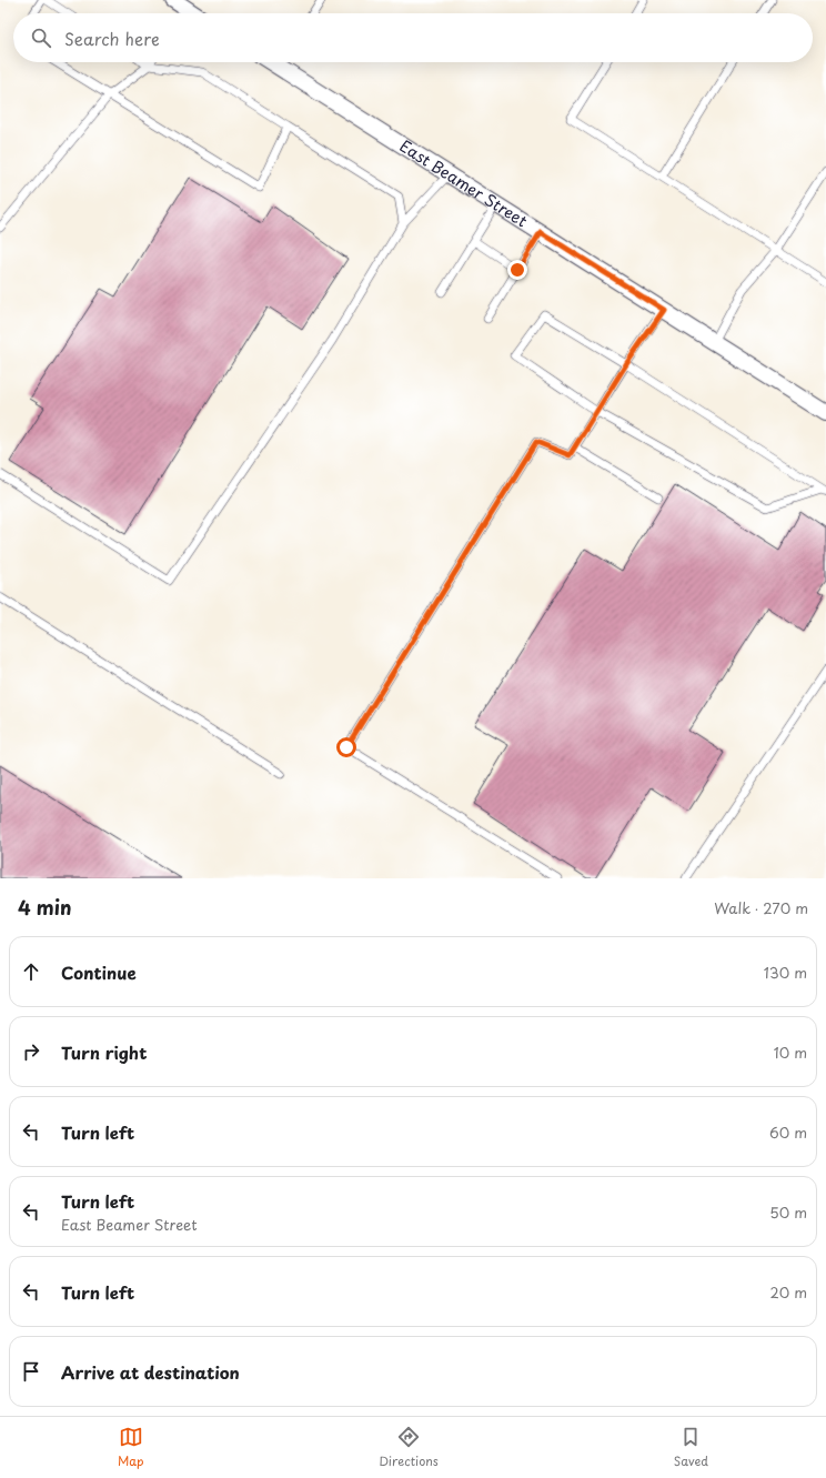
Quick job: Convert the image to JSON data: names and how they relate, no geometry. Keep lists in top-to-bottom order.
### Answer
{
  "streets": {
    "street": ["East Beamer Street"]
  },
  "page": {
    "search": "Search here",
    "heading": ["4 min", "Walk · 270 m"],
    "list": [
      ["Continue", "130 m"],
      ["Turn right", "10 m"],
      ["Turn left", "60 m"],
      ["Turn left", "East Beamer Street", "50 m"],
      ["Turn left", "20 m"],
      "Arrive at destination"
    ],
    "nav": ["Map", "Directions", "Saved"]
  }
}
